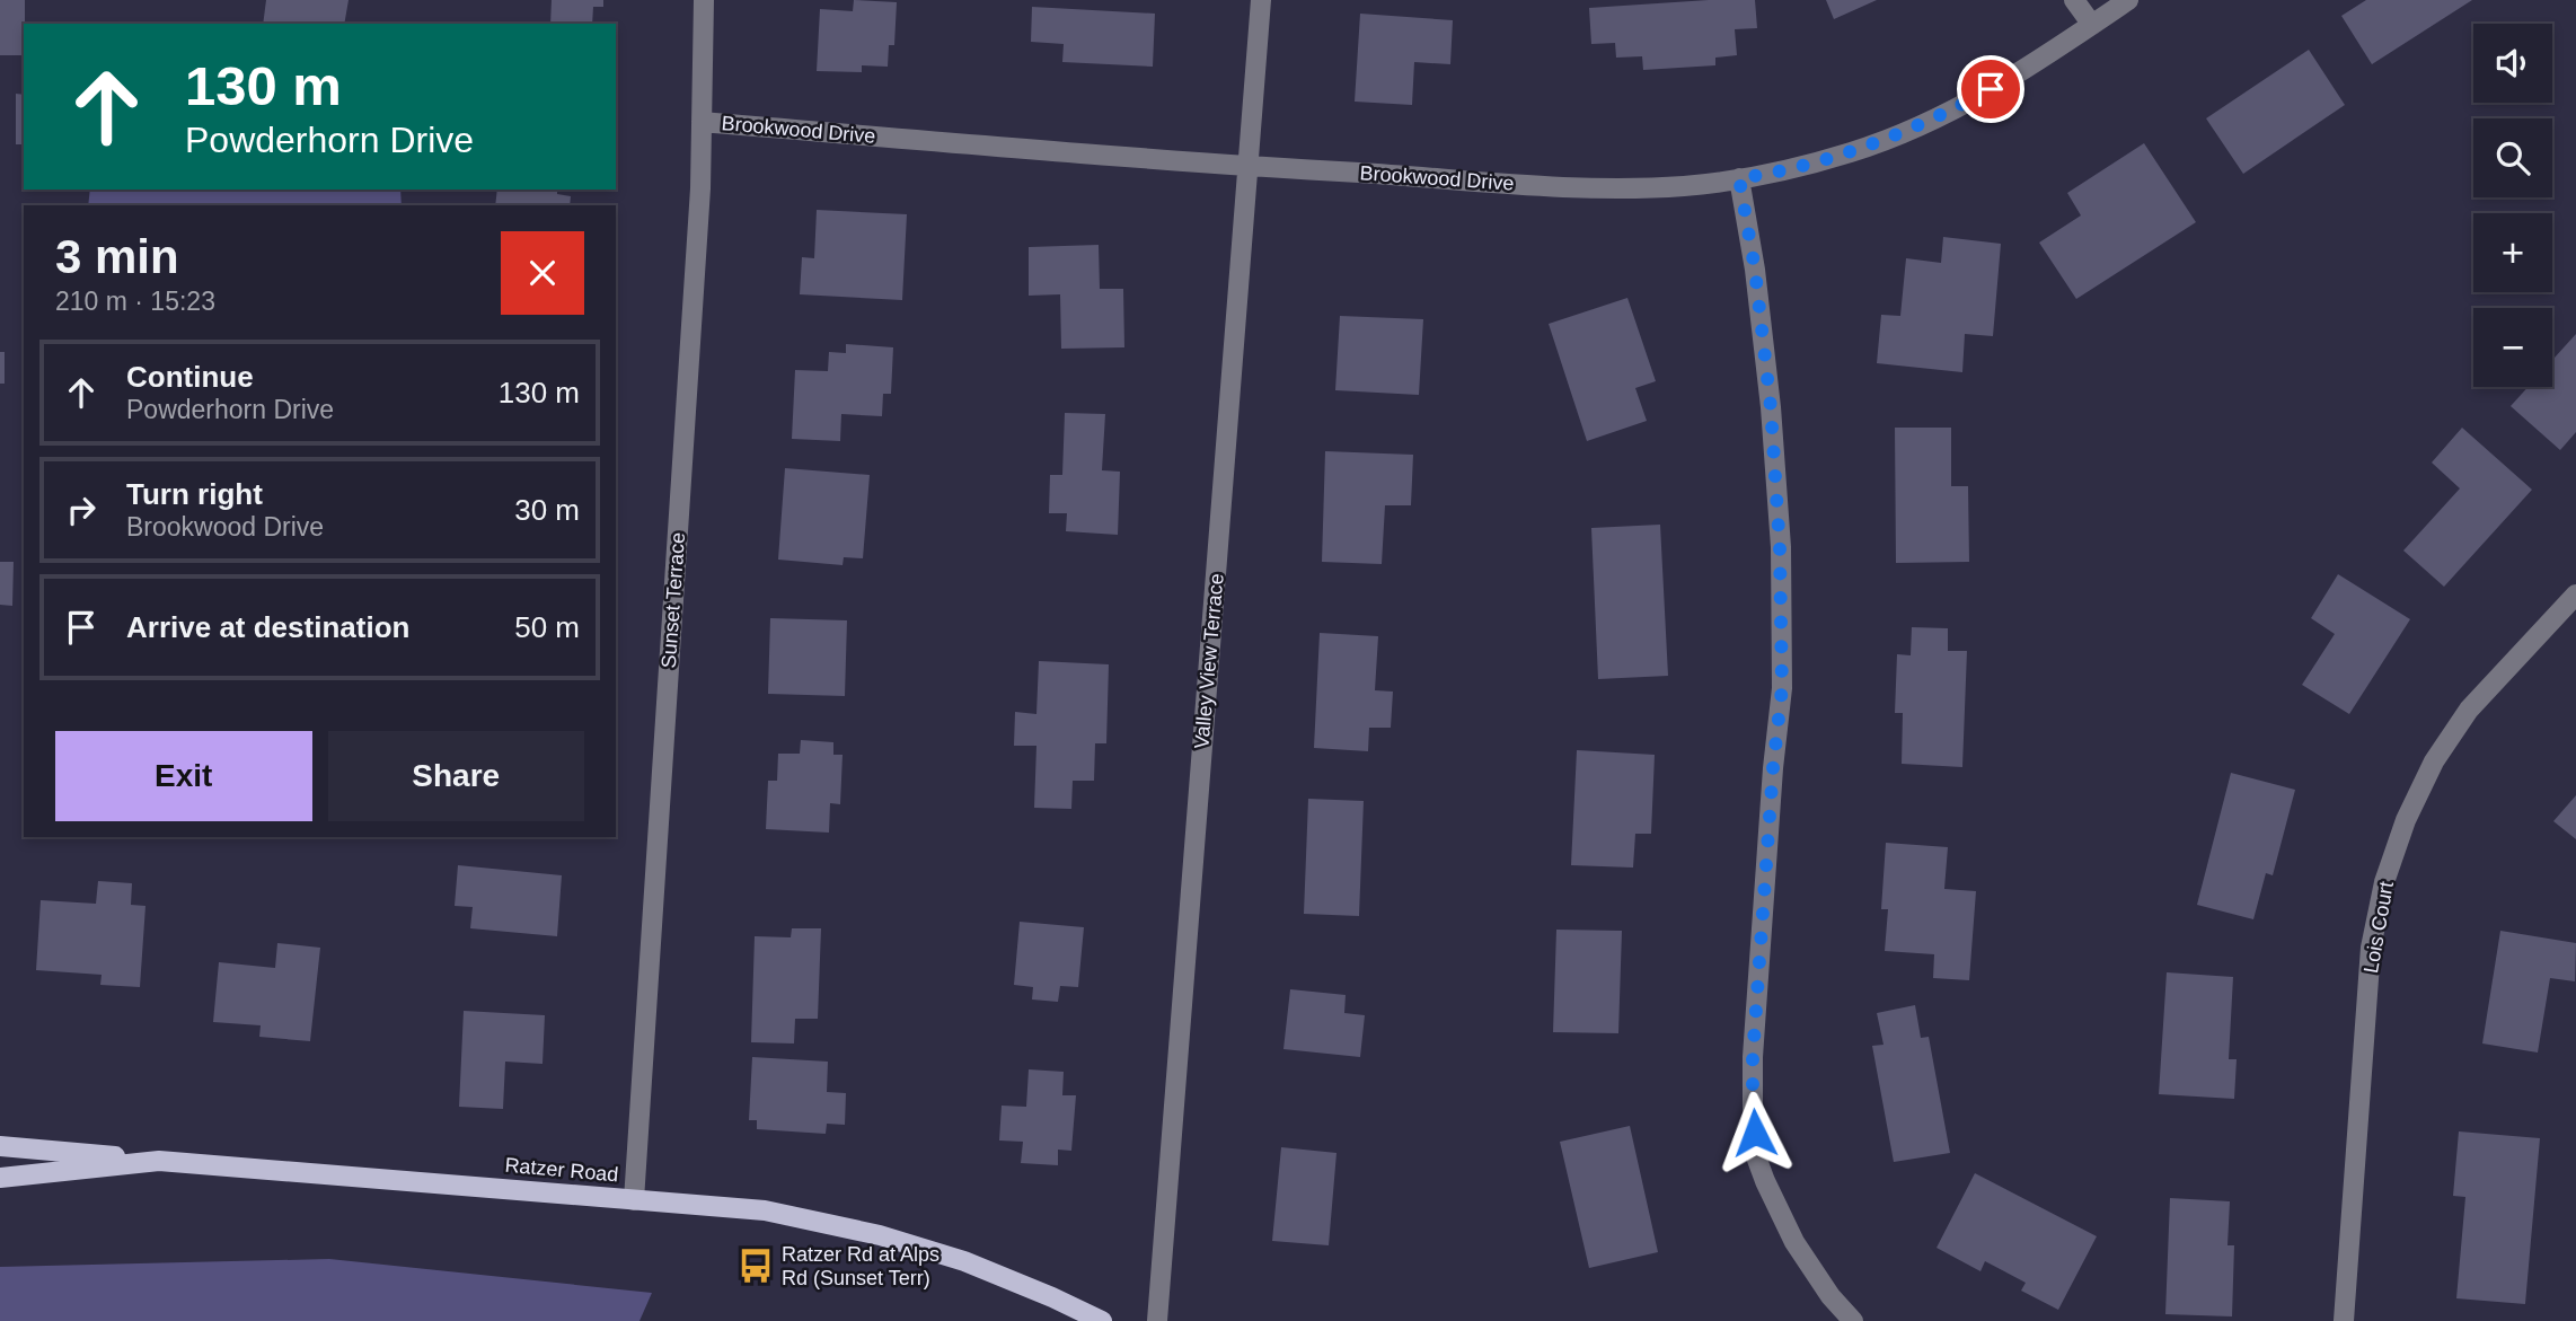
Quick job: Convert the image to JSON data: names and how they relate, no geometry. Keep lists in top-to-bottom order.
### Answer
{
  "streets": {
    "main road": ["Ratzer Road"],
    "street": [
      "Brookwood Drive",
      "Sunset Terrace",
      "Valley View Terrace",
      "Lois Court"
    ]
  },
  "crossings": [
    ["Brookwood Drive", "Sunset Terrace"],
    ["Brookwood Drive", "Valley View Terrace"],
    ["Sunset Terrace", "Ratzer Road"]
  ],
  "places": {
    "bus stop": ["Ratzer Rd at Alps Rd (Sunset Terr)"]
  },
  "page": {
    "map_buttons": ["+", "−"],
    "turn": ["130 m", "Powderhorn Drive"],
    "heading": ["3 min", "210 m · 15:23"],
    "list": [
      {
        "name": "Continue",
        "note": "Powderhorn Drive",
        "value": "130 m"
      },
      {
        "name": "Turn right",
        "note": "Brookwood Drive",
        "value": "30 m"
      },
      {
        "name": "Arrive at destination",
        "value": "50 m"
      }
    ],
    "buttons": ["Exit", "Share"]
  }
}
